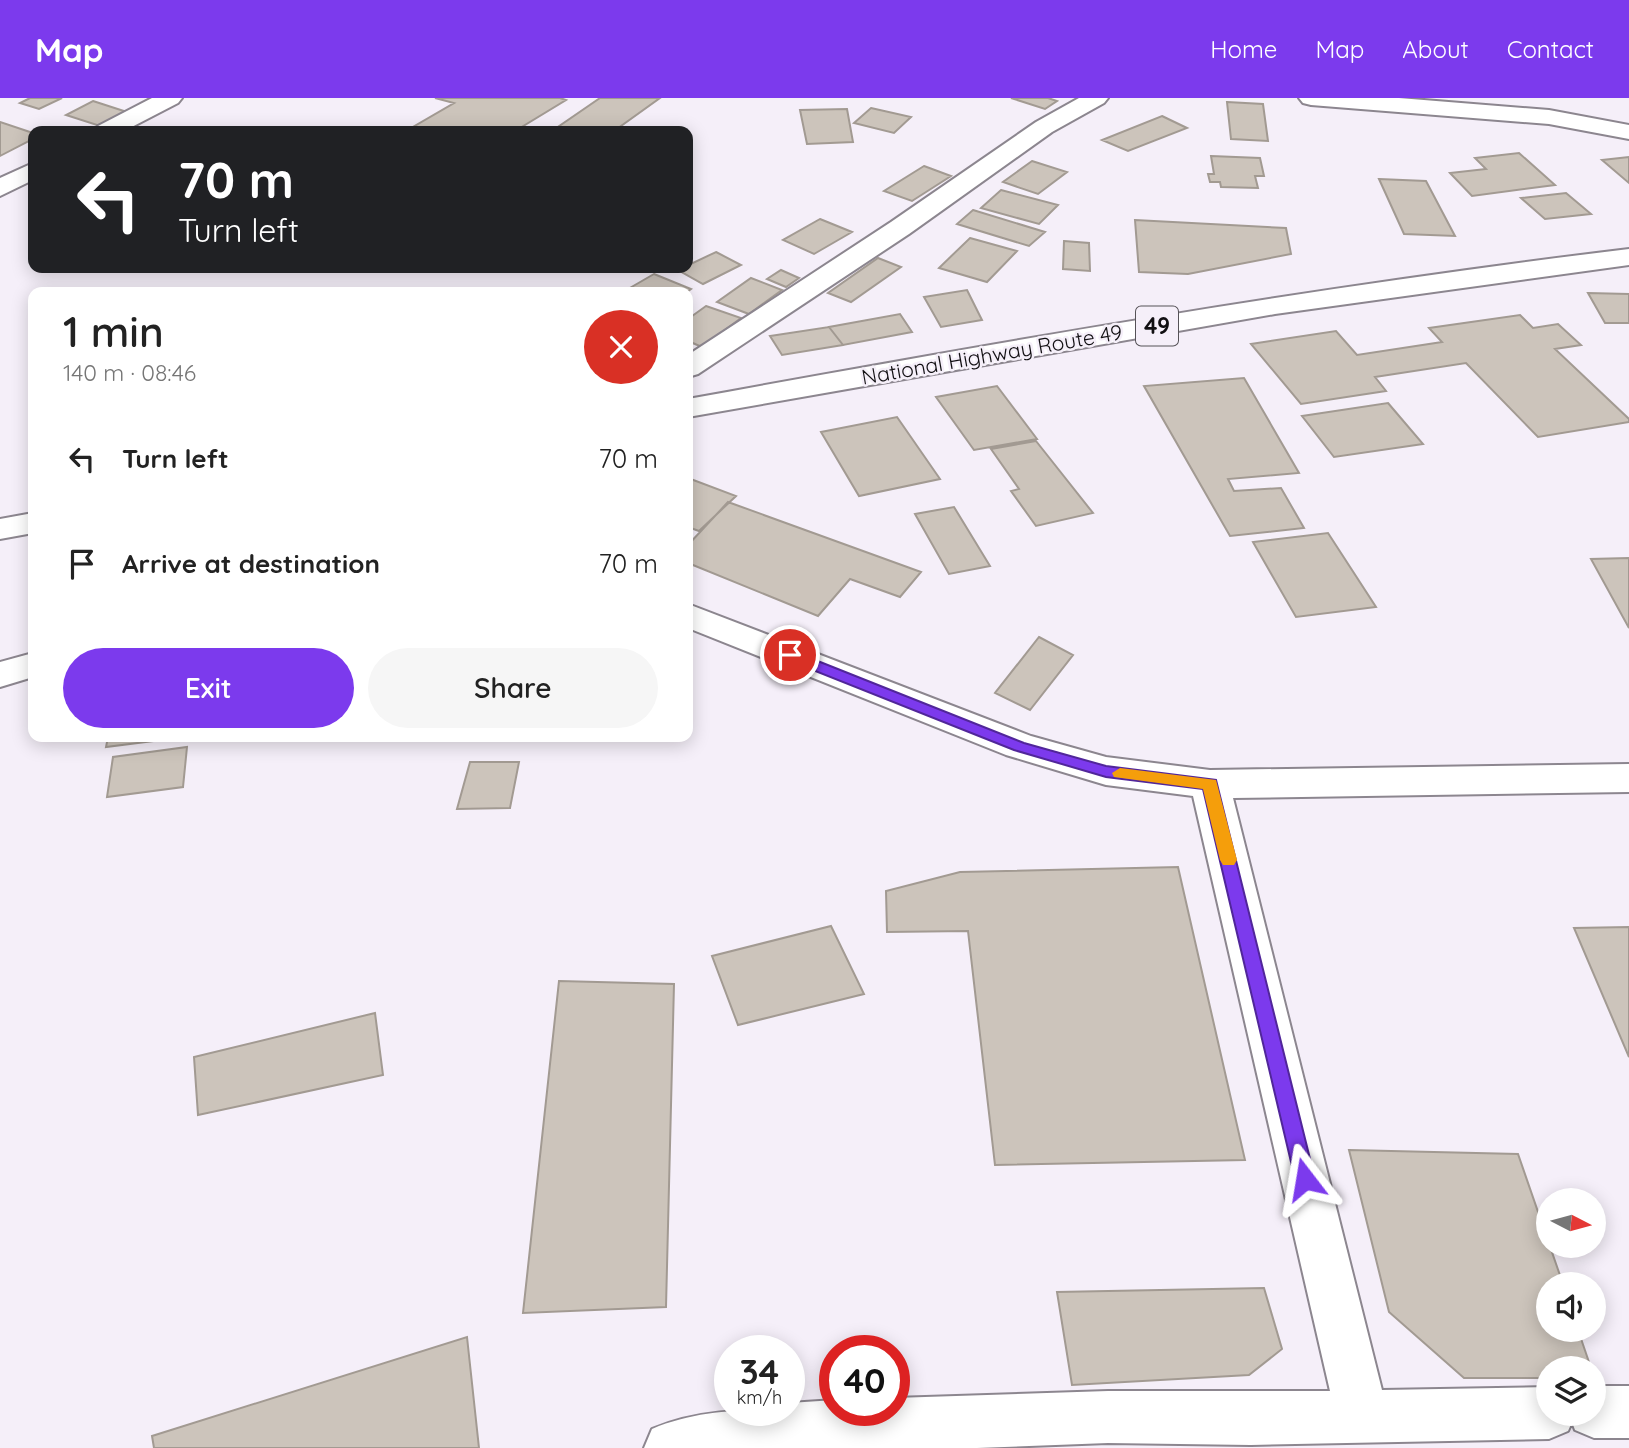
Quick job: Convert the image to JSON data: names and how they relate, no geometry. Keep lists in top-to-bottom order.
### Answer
{
  "streets": {
    "main road": ["49", "National Highway Route 49"]
  },
  "north": "right",
  "page": {
    "header": "Map",
    "nav": [
      "Home",
      "Map",
      "About",
      "Contact"
    ],
    "turn": ["70 m", "Turn left"],
    "heading": ["1 min", "140 m · 08:46"],
    "list": [
      {
        "name": "Turn left",
        "value": "70 m"
      },
      {
        "name": "Arrive at destination",
        "value": "70 m"
      }
    ],
    "buttons": ["Exit", "Share"],
    "speed": "34 km/h",
    "limit": "40"
  }
}
